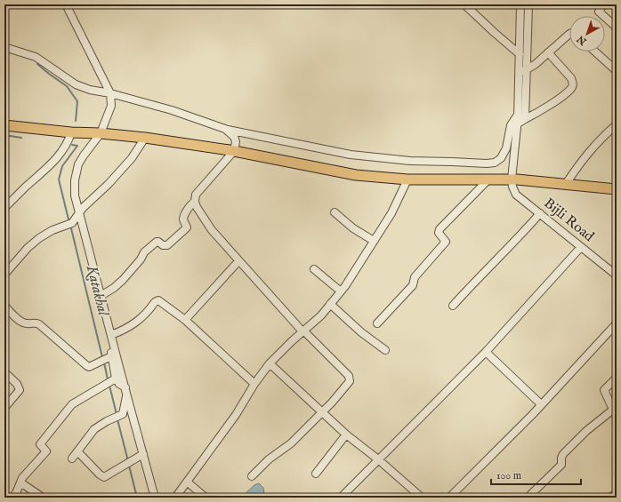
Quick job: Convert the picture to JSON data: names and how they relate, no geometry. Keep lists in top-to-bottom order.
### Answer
{
  "streets": {
    "street": ["Bijli Road"]
  },
  "water": ["Katakhal"],
  "scale_bar": "100 m",
  "north": "bottom left"
}
